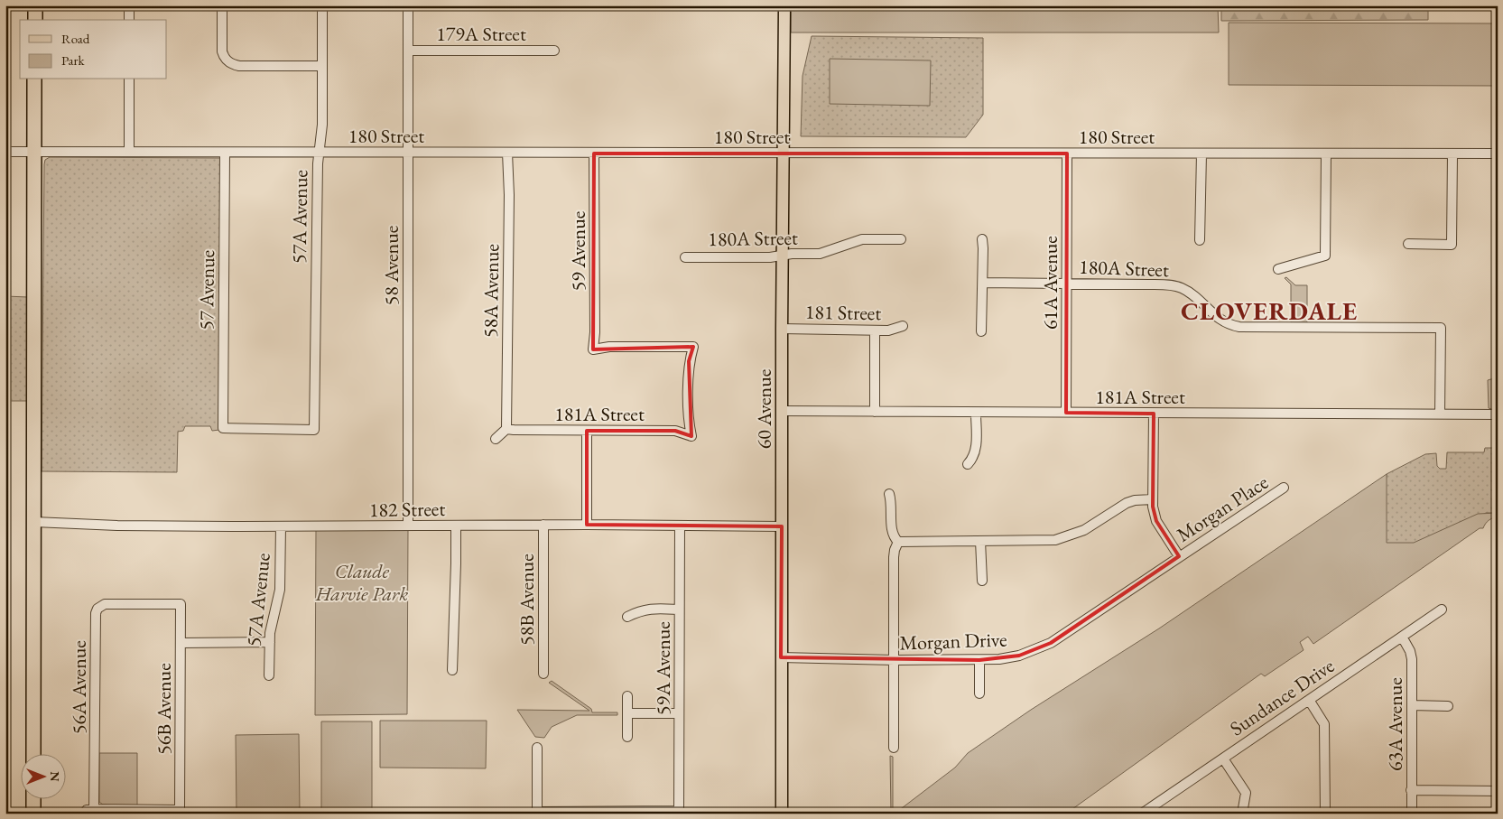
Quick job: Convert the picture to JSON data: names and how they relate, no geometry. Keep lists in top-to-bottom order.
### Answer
{
  "streets": {
    "main road": ["60 Avenue"],
    "street": [
      "179A Street",
      "180 Street",
      "57A Avenue",
      "180A Street",
      "59 Avenue",
      "58 Avenue",
      "61A Avenue",
      "57 Avenue",
      "58A Avenue",
      "181 Street",
      "181A Street",
      "Morgan Place",
      "182 Street",
      "58B Avenue",
      "Morgan Drive",
      "59A Avenue",
      "56A Avenue",
      "Sundance Drive",
      "56B Avenue",
      "63A Avenue"
    ]
  },
  "crossings": [
    ["179A Street", "58 Avenue"],
    ["180 Street", "57A Avenue"],
    ["180 Street", "59 Avenue"],
    ["180 Street", "58 Avenue"],
    ["180 Street", "61A Avenue"],
    ["180 Street", "57 Avenue"],
    ["180 Street", "58A Avenue"],
    ["180 Street", "60 Avenue"],
    ["57A Avenue", "57 Avenue"],
    ["57A Avenue", "182 Street"],
    ["180A Street", "61A Avenue"],
    ["180A Street", "181A Street"],
    ["180A Street", "60 Avenue"],
    ["59 Avenue", "181A Street"],
    ["58 Avenue", "182 Street"],
    ["61A Avenue", "181A Street"],
    ["58A Avenue", "181A Street"],
    ["181 Street", "60 Avenue"],
    ["181A Street", "60 Avenue"],
    ["60 Avenue", "182 Street"],
    ["60 Avenue", "Morgan Drive"],
    ["Morgan Place", "Morgan Drive"],
    ["182 Street", "58B Avenue"],
    ["182 Street", "59A Avenue"],
    ["56A Avenue", "56B Avenue"],
    ["Sundance Drive", "63A Avenue"]
  ],
  "districts": ["CLOVERDALE"],
  "parks": ["Claude Harvie Park"],
  "legend": ["Road", "Park"],
  "north": "right"
}
